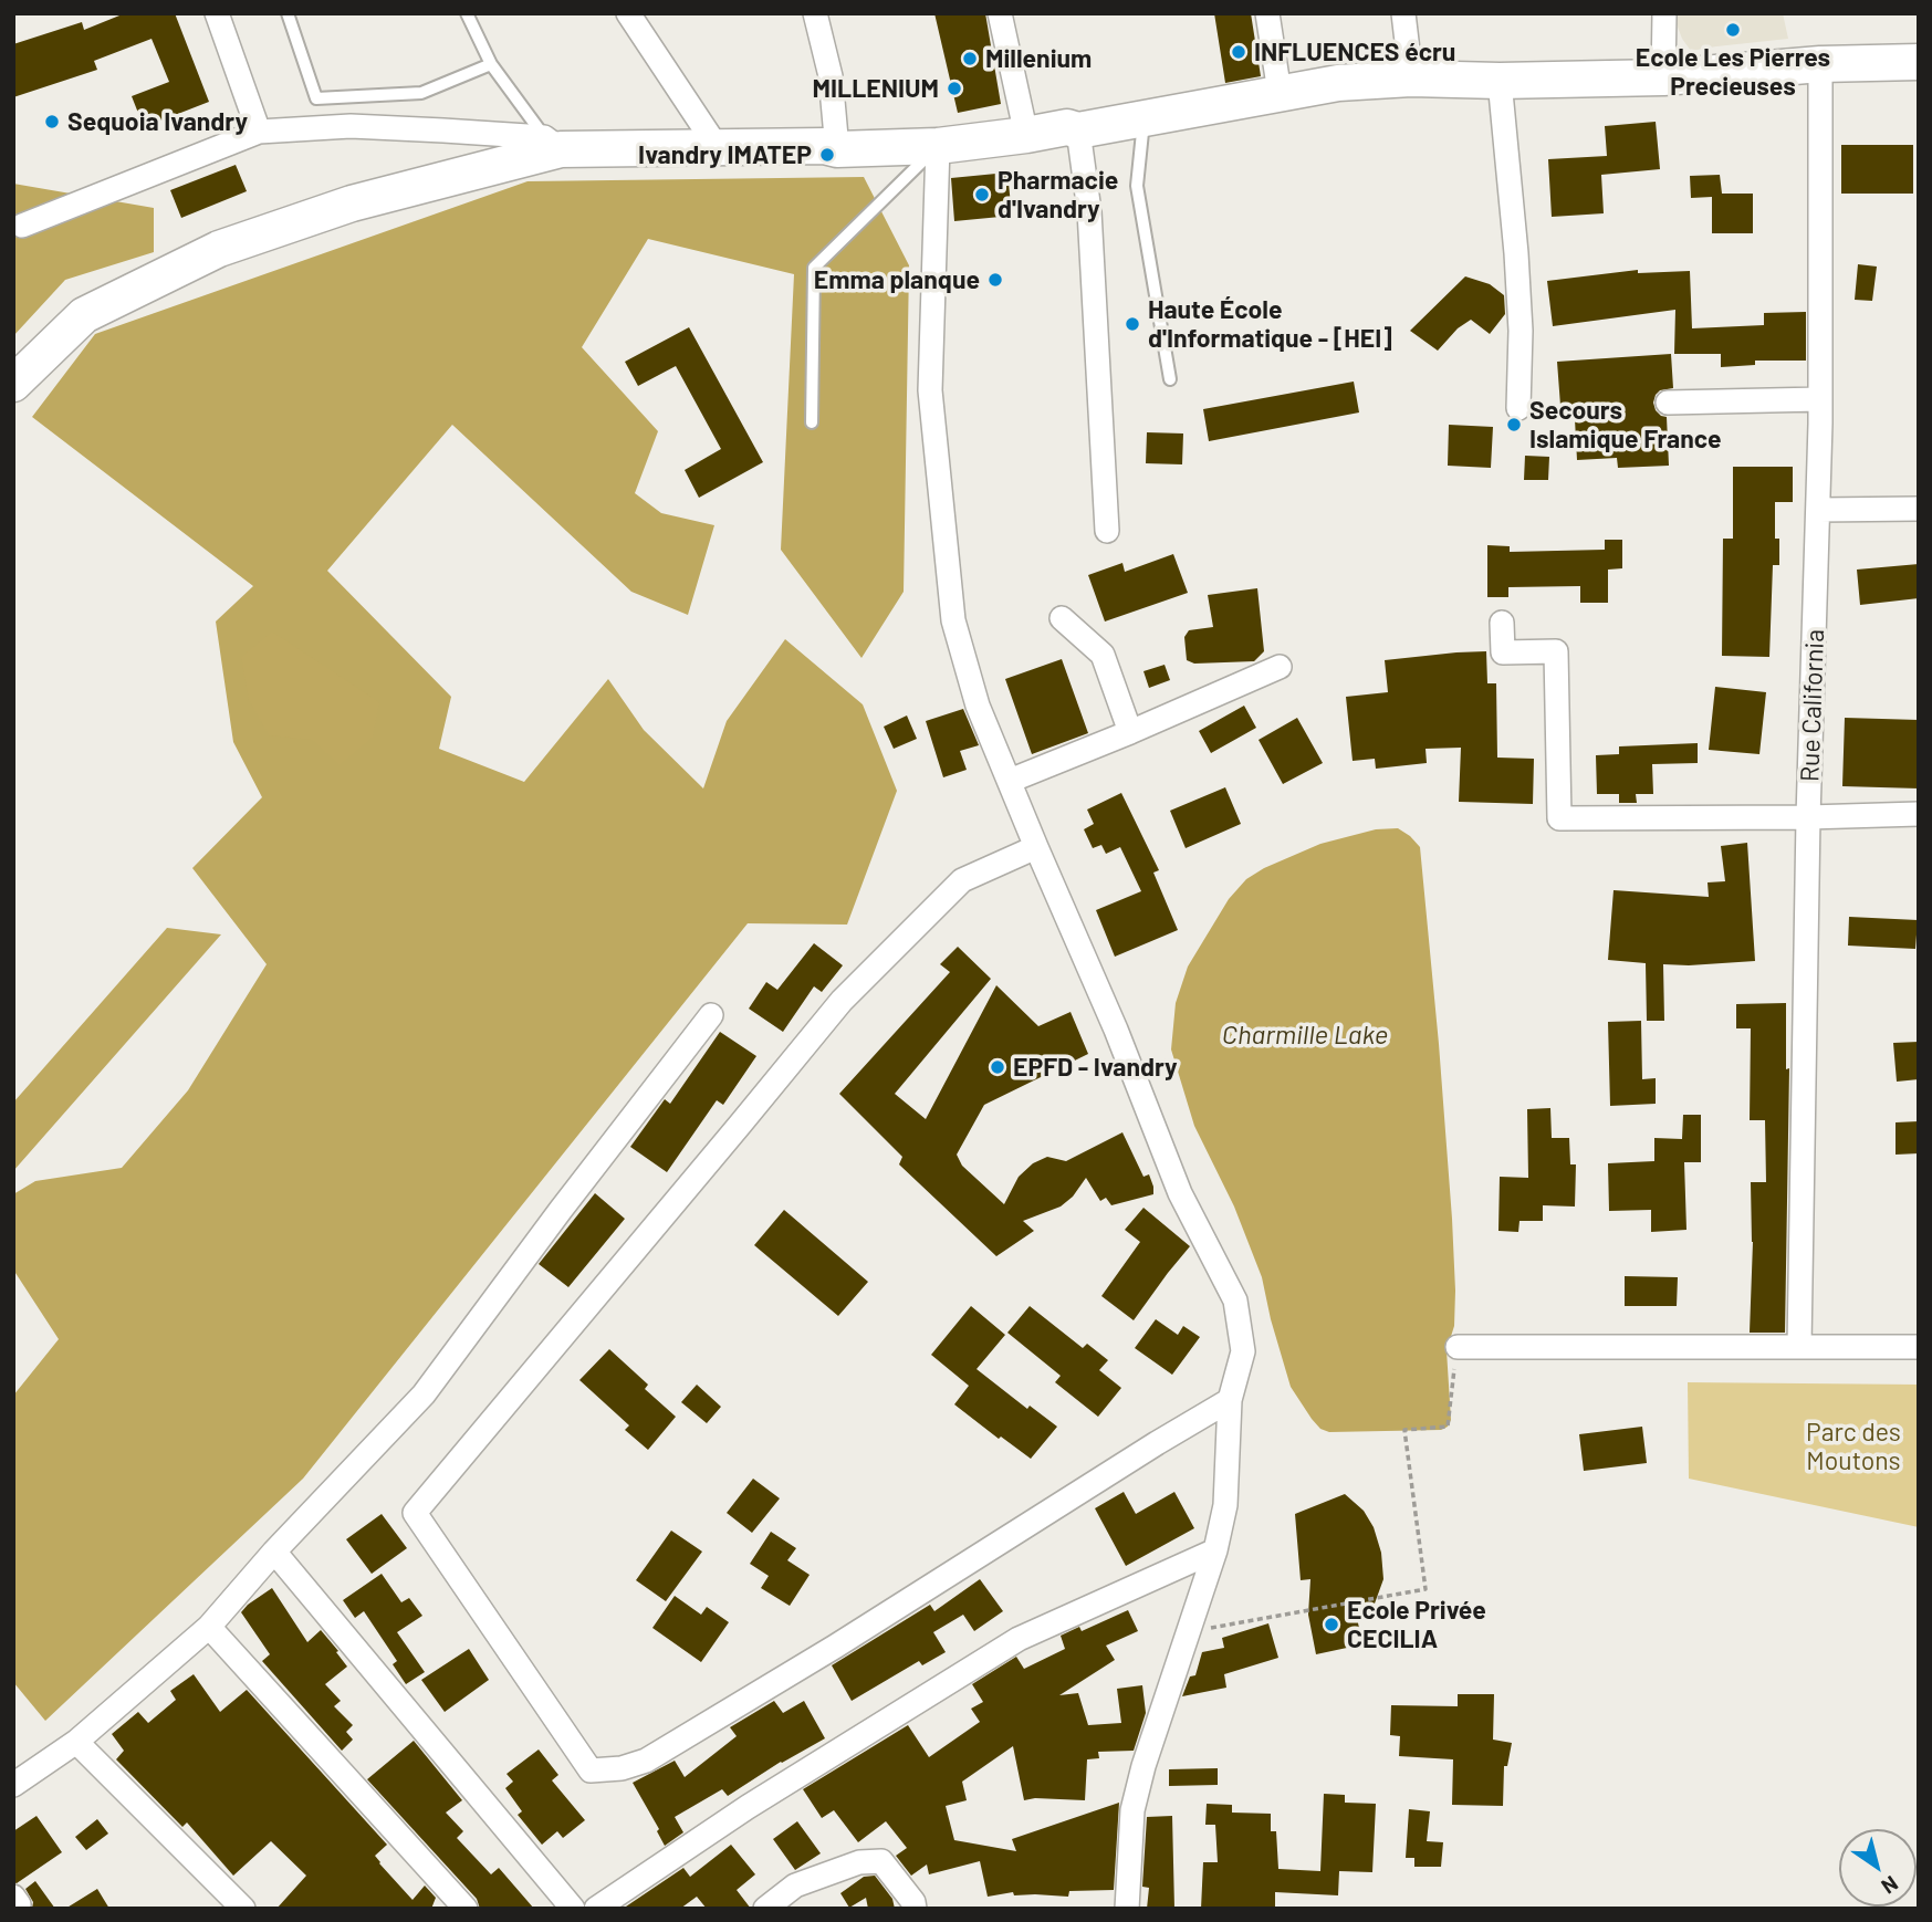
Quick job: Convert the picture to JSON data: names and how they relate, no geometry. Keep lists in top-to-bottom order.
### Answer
{
  "streets": {
    "street": ["Rue California"]
  },
  "water": ["Charmille Lake"],
  "parks": ["Parc des Moutons"],
  "places": [
    "Ecole Les Pierres Precieuses",
    "INFLUENCES écru",
    "Millenium",
    "MILLENIUM",
    "Sequoia Ivandry",
    "Ivandry IMATEP",
    "Pharmacie d'Ivandry",
    "Emma planque",
    "Haute École d'Informatique - [HEI]",
    "Secours Islamique France",
    "EPFD - Ivandry",
    "Ecole Privée CECILIA"
  ],
  "north": "bottom right"
}
